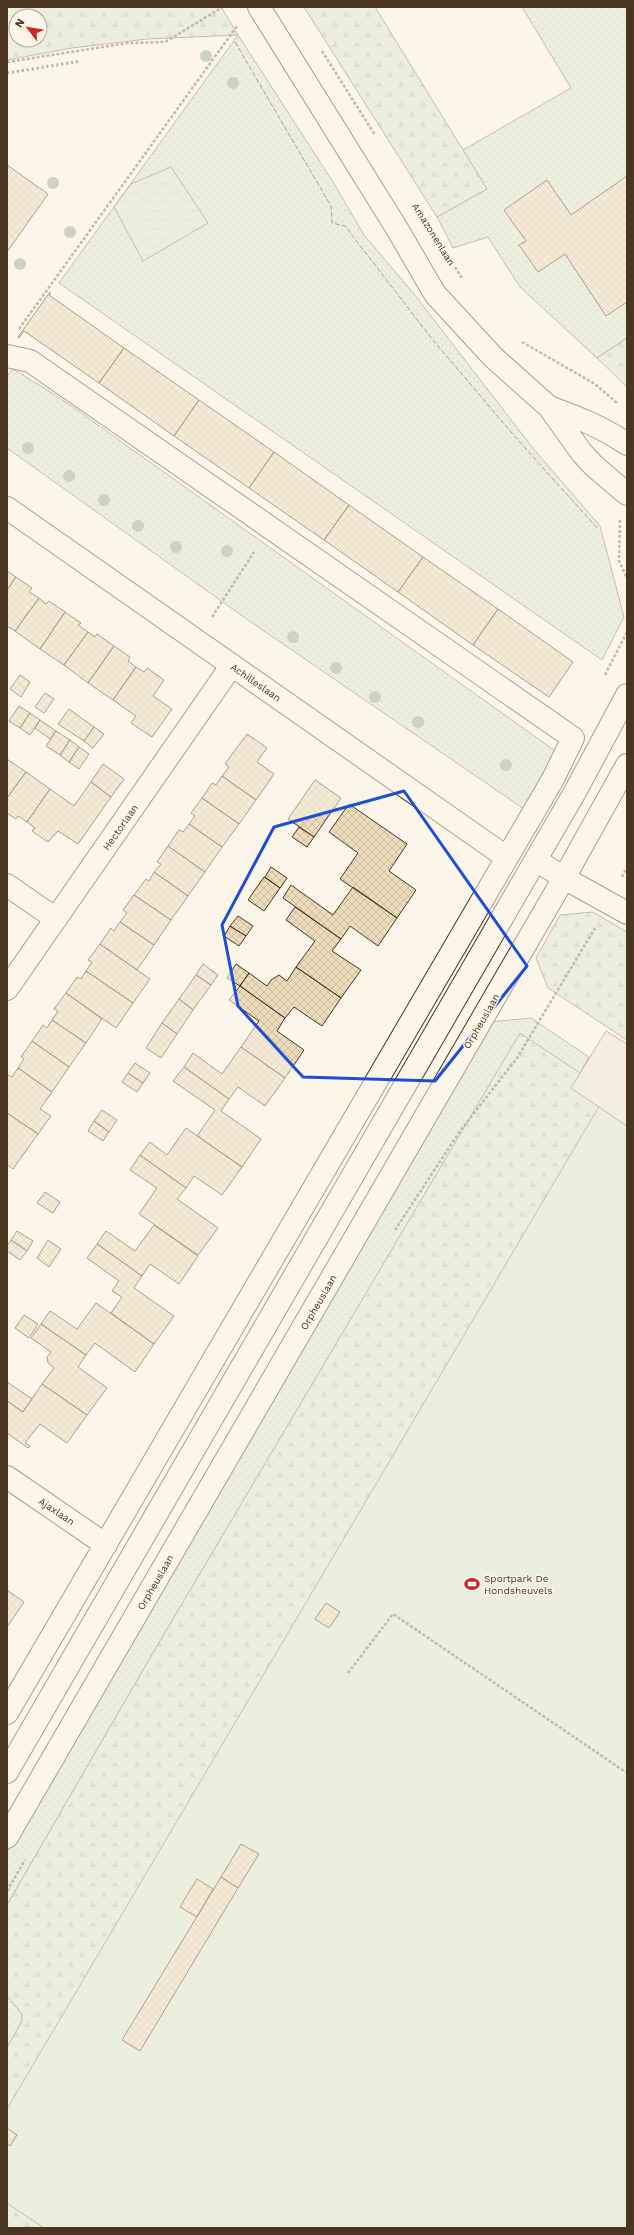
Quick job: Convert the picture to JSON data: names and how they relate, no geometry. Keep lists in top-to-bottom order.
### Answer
{
  "streets": {
    "street": [
      "Achilleslaan",
      "Hectorlaan",
      "Orpheuslaan",
      "Ajaxlaan"
    ],
    "path": ["Amazonenlaan"]
  },
  "crossings": [
    ["Achilleslaan", "Hectorlaan"]
  ],
  "places": {
    "sports": ["Sportpark De Hondsheuvels"]
  },
  "north": "top left"
}
